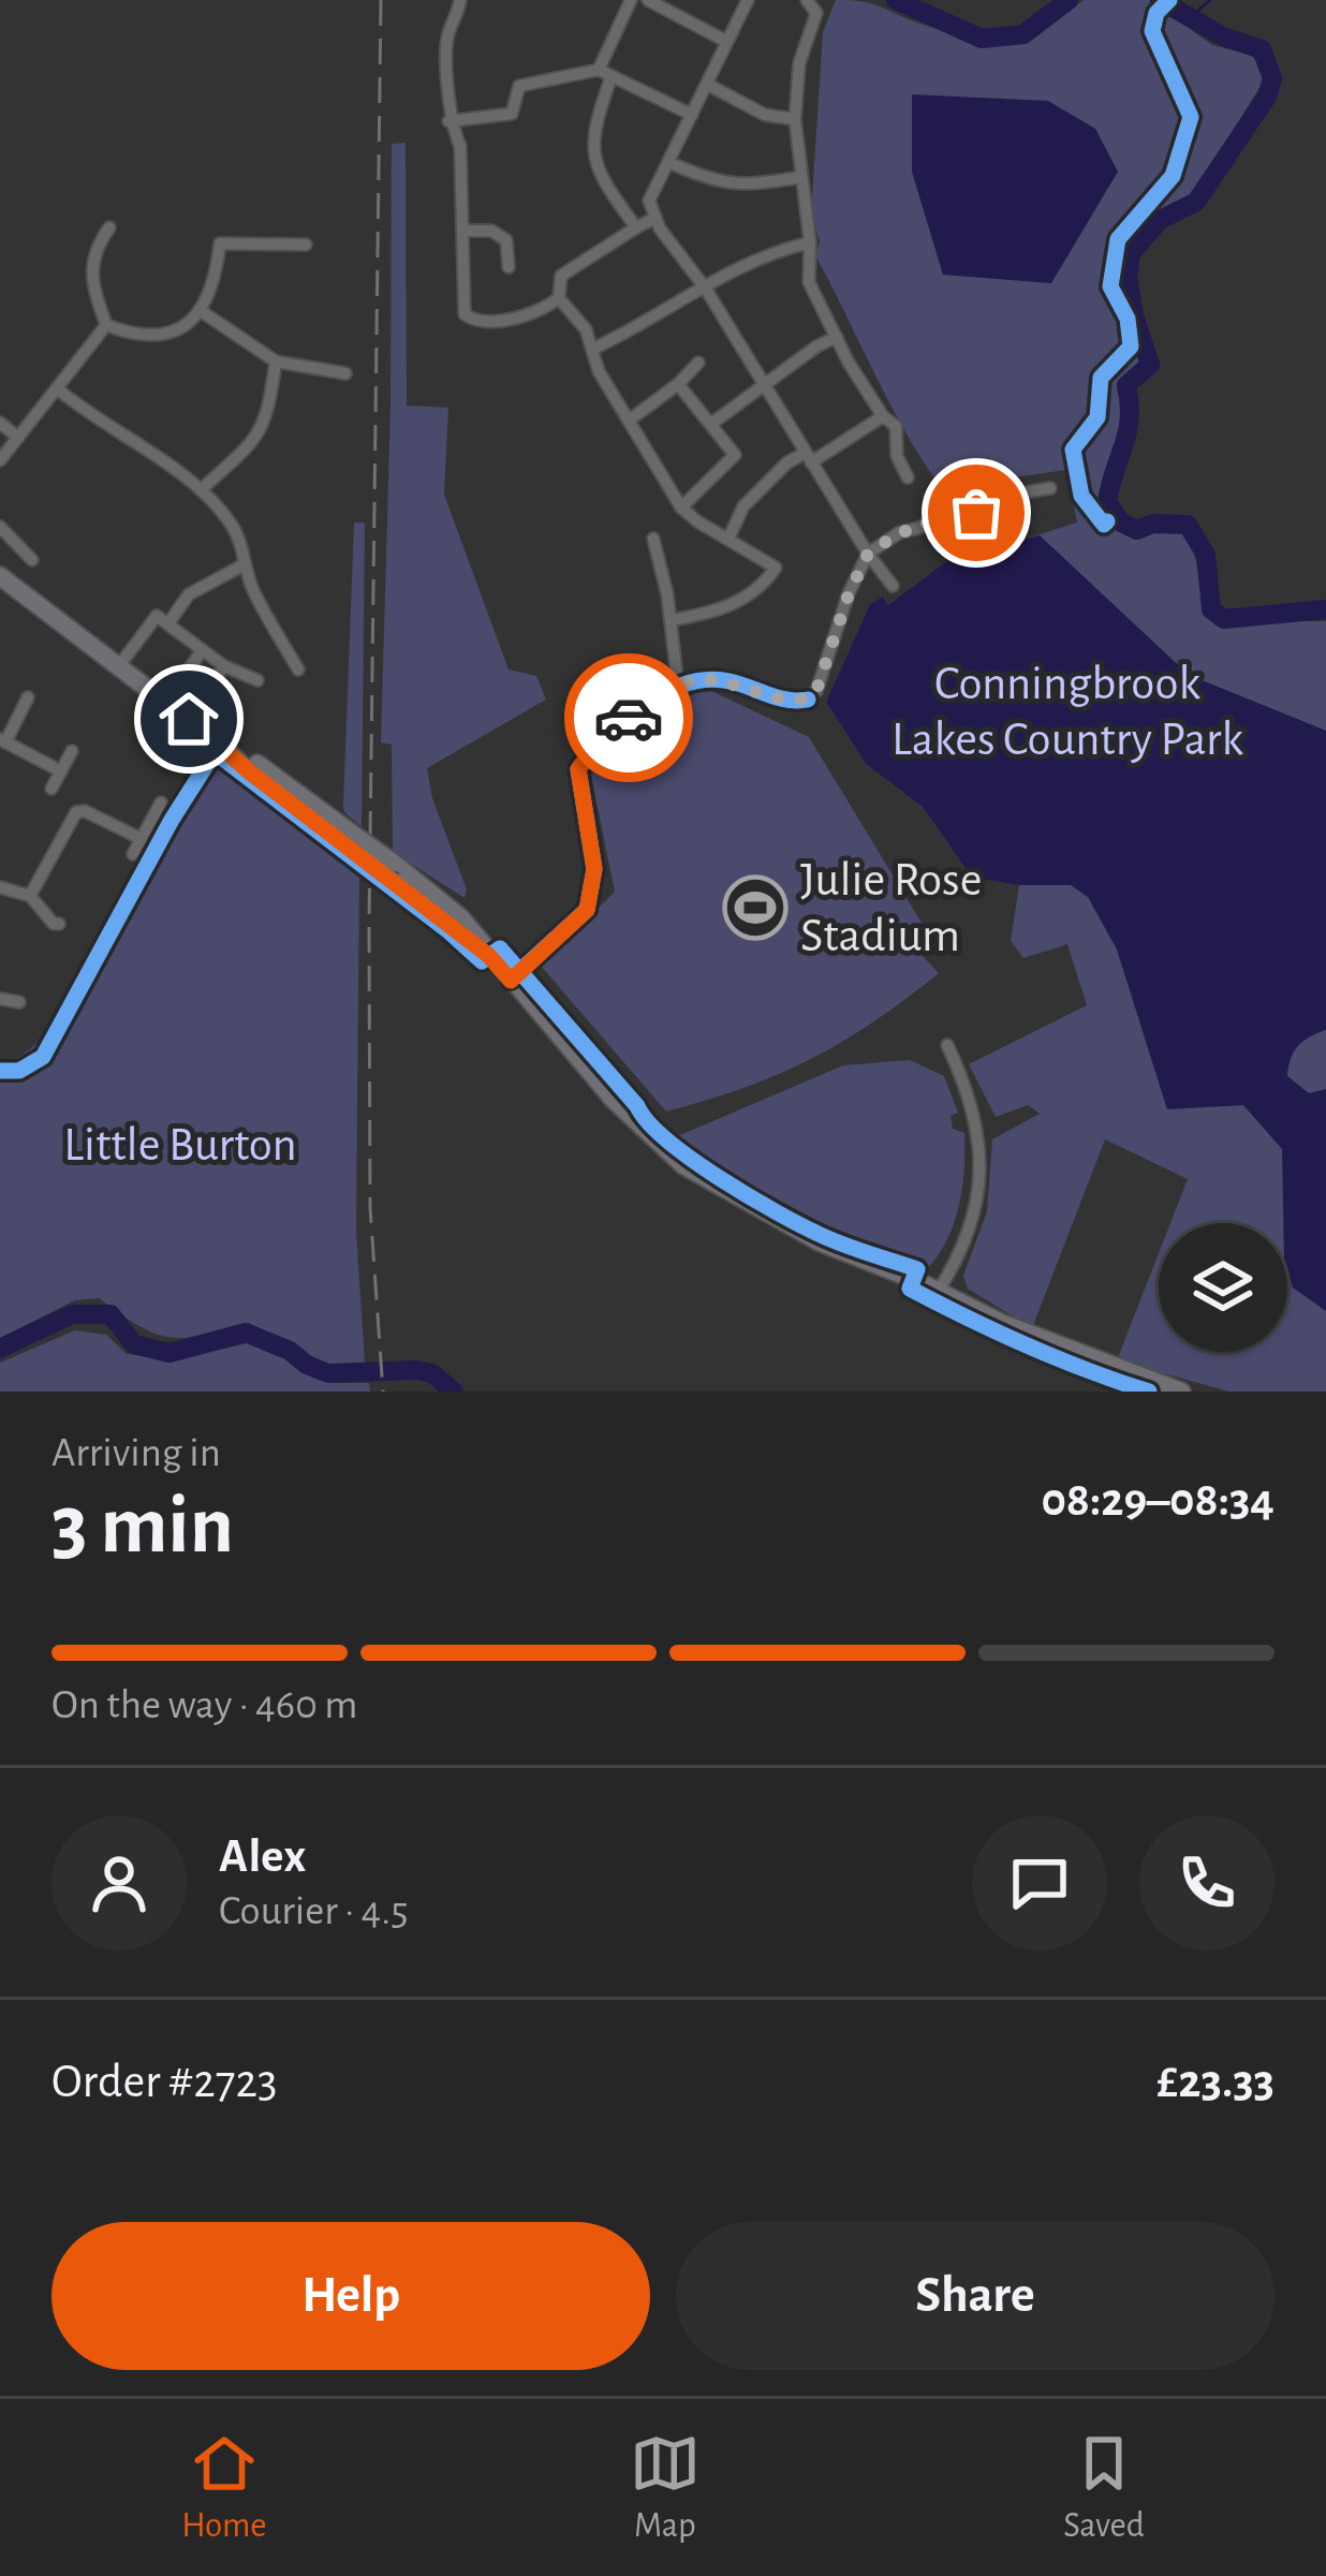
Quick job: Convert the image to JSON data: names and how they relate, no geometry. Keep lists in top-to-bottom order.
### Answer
{
  "parks": ["Conningbrook Lakes Country Park", "Little Burton"],
  "places": {
    "sports": ["Julie Rose Stadium"]
  },
  "page": {
    "heading": ["3 min", "Arriving in", "08:29–08:34"],
    "panel": [
      "Alex",
      "Courier · 4.5",
      "Order #2723",
      "£23.33"
    ],
    "bar": "On the way · 460 m",
    "buttons": ["Help", "Share"],
    "tabs": ["Home", "Map", "Saved"]
  }
}
